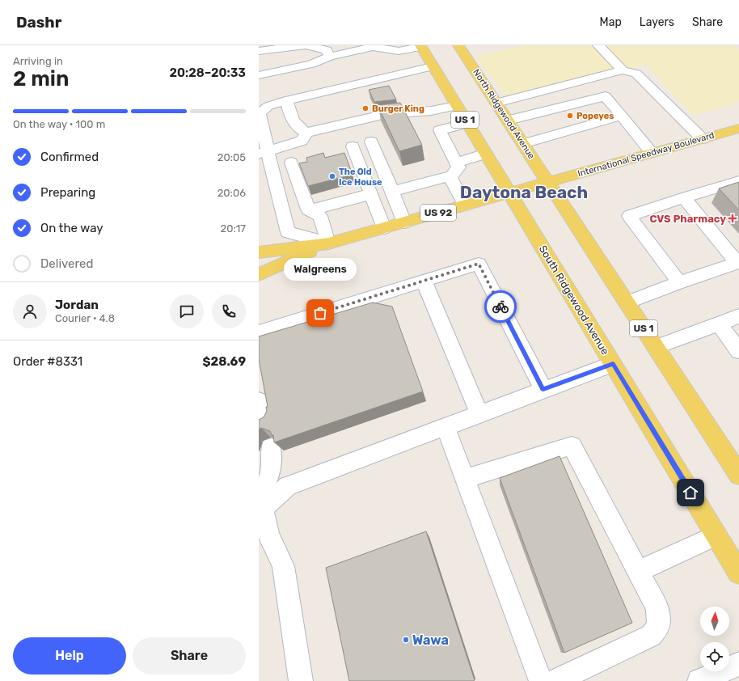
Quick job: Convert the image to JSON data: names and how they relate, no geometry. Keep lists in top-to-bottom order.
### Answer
{
  "streets": {
    "main road": [
      "North Ridgewood Avenue",
      "US 1",
      "International Speedway Boulevard",
      "US 92",
      "South Ridgewood Avenue"
    ]
  },
  "crossings": [
    ["North Ridgewood Avenue", "US 1"],
    ["North Ridgewood Avenue", "International Speedway Boulevard"],
    ["US 1", "International Speedway Boulevard"],
    ["US 1", "South Ridgewood Avenue"],
    ["International Speedway Boulevard", "South Ridgewood Avenue"]
  ],
  "districts": ["Daytona Beach"],
  "places": {
    "other": [
      "Burger King",
      "Popeyes",
      "The Old Ice House",
      "Walgreens",
      "Wawa"
    ],
    "health": ["CVS Pharmacy"]
  },
  "north": "top",
  "page": {
    "header": "Dashr",
    "nav": ["Map", "Layers", "Share"],
    "heading": ["2 min", "Arriving in", "20:28–20:33"],
    "panel": [
      "Jordan",
      "Courier · 4.8",
      "Order #8331",
      "$28.69"
    ],
    "bar": "On the way · 100 m",
    "list": [
      ["Confirmed", "20:05"],
      ["Preparing", "20:06"],
      ["On the way", "20:17"],
      "Delivered"
    ],
    "bubble": "Walgreens",
    "buttons": ["Help", "Share"]
  }
}
